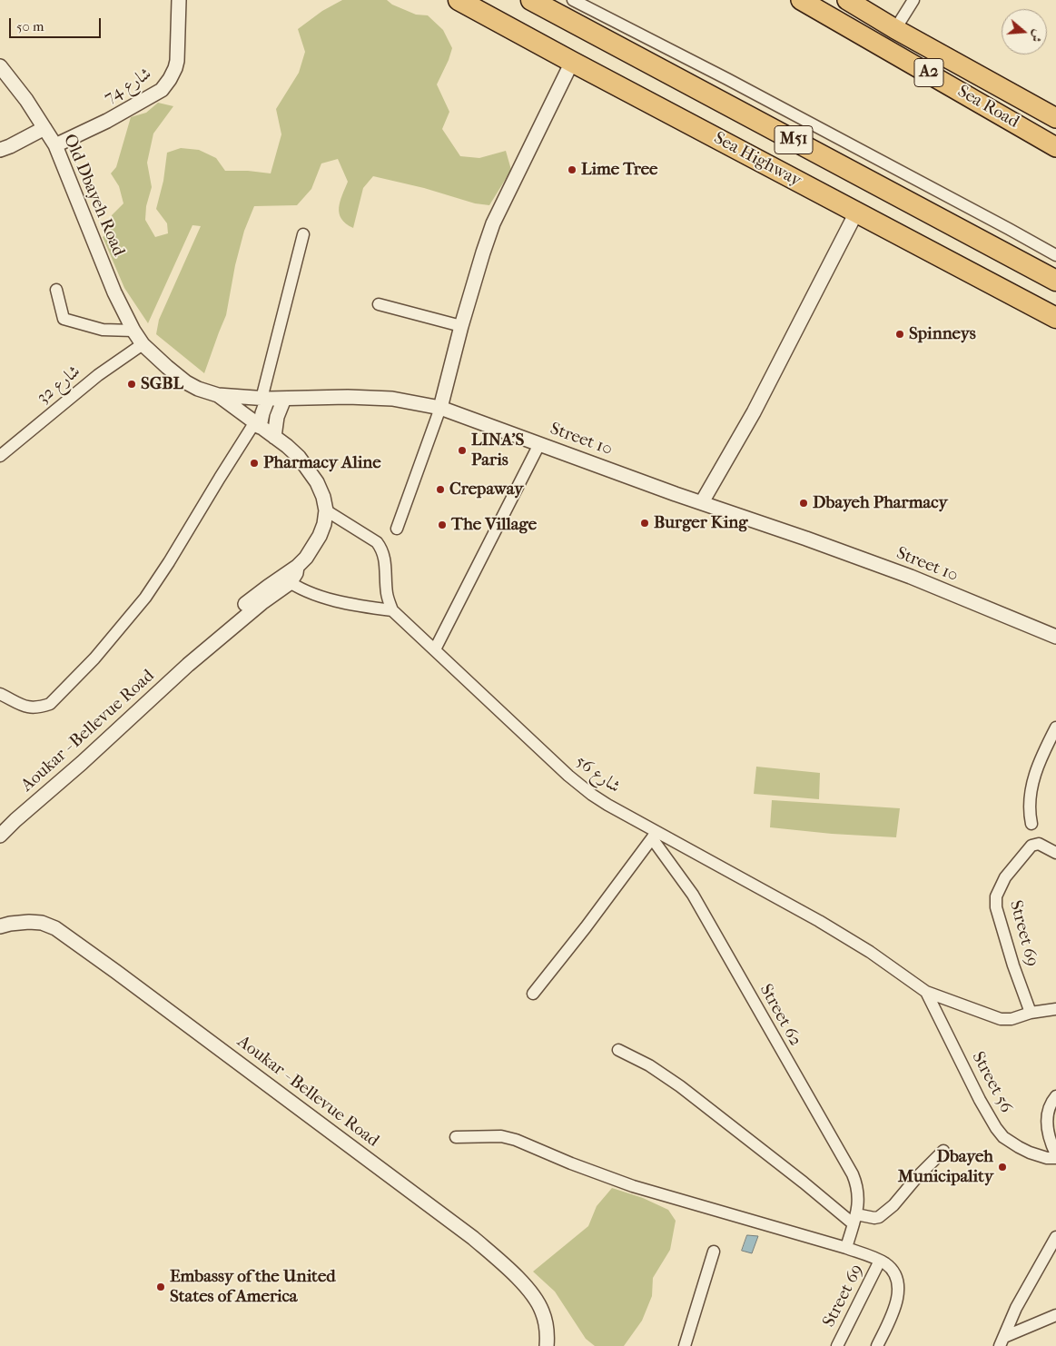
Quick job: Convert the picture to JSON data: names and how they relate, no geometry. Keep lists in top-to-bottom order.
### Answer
{
  "streets": {
    "highway": [
      "A2",
      "Sea Road",
      "M51",
      "Sea Highway"
    ],
    "street": [
      "شارع 74",
      "Old Dbayeh Road",
      "شارع 32",
      "Street 10",
      "Aoukar - Bellevue Road",
      "شارع 56",
      "Street 69",
      "Street 62",
      "Street 56"
    ]
  },
  "crossings": [
    ["شارع 74", "Old Dbayeh Road"],
    ["Old Dbayeh Road", "شارع 32"],
    ["Old Dbayeh Road", "Street 10"],
    ["شارع 56", "Street 62"],
    ["شارع 56", "Street 56"]
  ],
  "places": [
    "Lime Tree",
    "Spinneys",
    "SGBL",
    "LINA'S Paris",
    "Pharmacy Aline",
    "Crepaway",
    "Dbayeh Pharmacy",
    "Burger King",
    "The Village",
    "Dbayeh Municipality",
    "Embassy of the United States of America"
  ],
  "scale_bar": "50 m",
  "north": "right"
}
